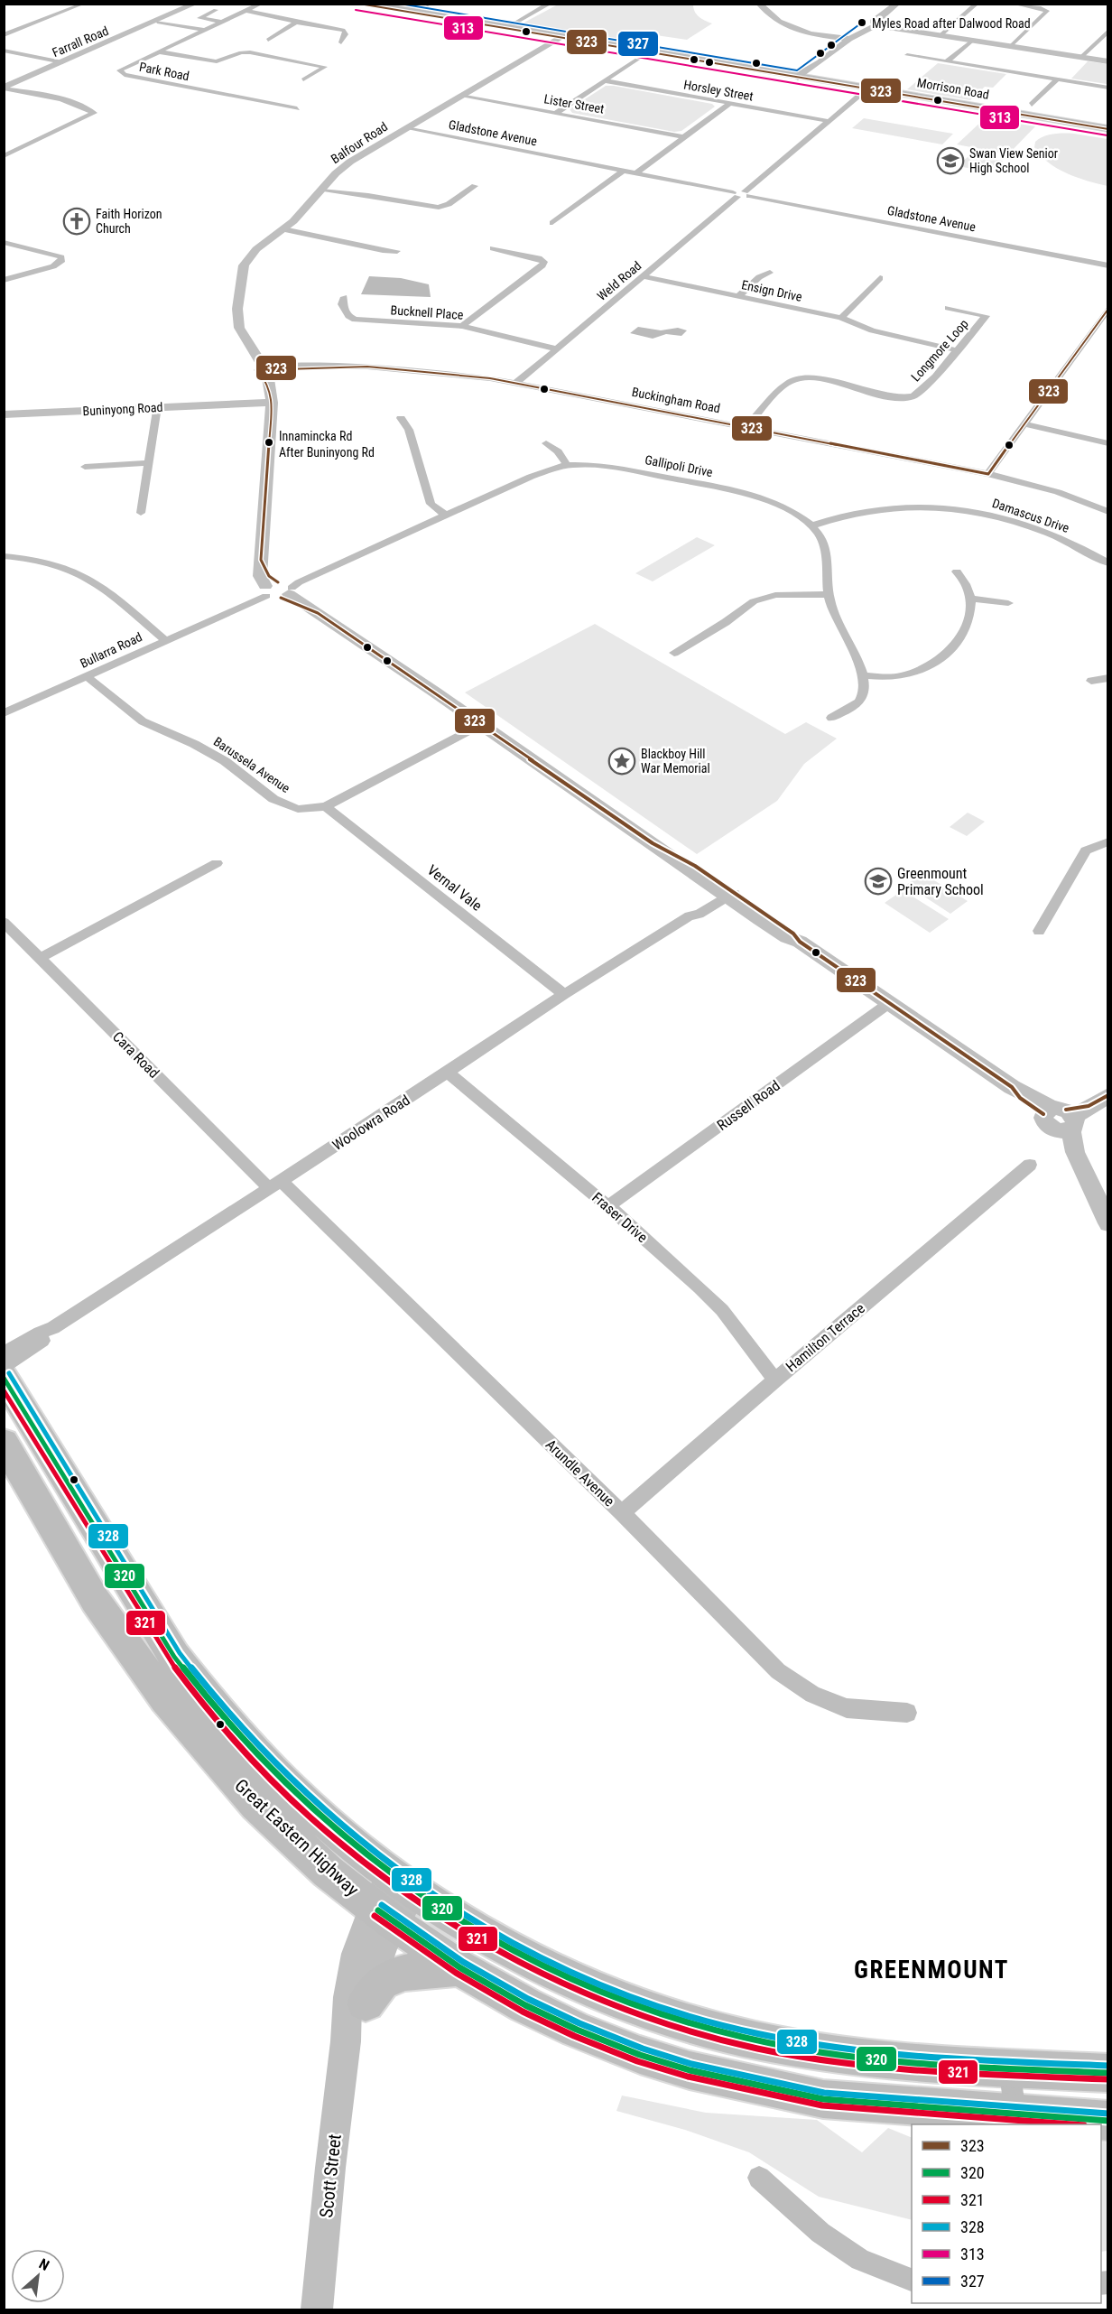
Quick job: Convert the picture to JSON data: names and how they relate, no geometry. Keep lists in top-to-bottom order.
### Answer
{
  "streets": {
    "highway": ["Great Eastern Highway"],
    "main road": [
      "Farrall Road",
      "Morrison Road",
      "Balfour Road",
      "Buninyong Road",
      "Scott Street"
    ],
    "street": [
      "Park Road",
      "Horsley Street",
      "Lister Street",
      "Gladstone Avenue",
      "Weld Road",
      "Ensign Drive",
      "Bucknell Place",
      "Longmore Loop",
      "Buckingham Road",
      "Gallipoli Drive",
      "Damascus Drive",
      "Bullarra Road",
      "Barussela Avenue",
      "Vernal Vale",
      "Cara Road",
      "Russell Road",
      "Woolowra Road",
      "Fraser Drive",
      "Hamilton Terrace",
      "Arundle Avenue"
    ]
  },
  "crossings": [
    ["Morrison Road", "Balfour Road"],
    ["Lister Street", "Balfour Road"],
    ["Gladstone Avenue", "Balfour Road"],
    ["Gladstone Avenue", "Weld Road"],
    ["Balfour Road", "Buckingham Road"],
    ["Balfour Road", "Buninyong Road"],
    ["Balfour Road", "Gallipoli Drive"],
    ["Balfour Road", "Bullarra Road"],
    ["Weld Road", "Ensign Drive"],
    ["Weld Road", "Bucknell Place"],
    ["Weld Road", "Buckingham Road"],
    ["Ensign Drive", "Longmore Loop"],
    ["Longmore Loop", "Buckingham Road"],
    ["Gallipoli Drive", "Damascus Drive"],
    ["Gallipoli Drive", "Bullarra Road"],
    ["Bullarra Road", "Barussela Avenue"],
    ["Barussela Avenue", "Vernal Vale"],
    ["Vernal Vale", "Woolowra Road"],
    ["Cara Road", "Woolowra Road"],
    ["Cara Road", "Arundle Avenue"],
    ["Russell Road", "Fraser Drive"],
    ["Woolowra Road", "Fraser Drive"],
    ["Woolowra Road", "Arundle Avenue"],
    ["Fraser Drive", "Hamilton Terrace"],
    ["Hamilton Terrace", "Arundle Avenue"],
    ["Great Eastern Highway", "Scott Street"]
  ],
  "districts": ["GREENMOUNT"],
  "places": {
    "other": ["Myles Road after Dalwood Road", "Innamincka Rd After Buninyong Rd"],
    "school or university": ["Swan View Senior High School", "Greenmount Primary School"],
    "church": ["Faith Horizon Church"],
    "place": ["Blackboy Hill War Memorial"]
  },
  "lines": [
    "transit line 323",
    "transit line 327",
    "transit line 313",
    "transit line 328",
    "transit line 320",
    "transit line 321"
  ],
  "legend": [
    "323",
    "320",
    "321",
    "328",
    "313",
    "327"
  ],
  "north": "top right"
}
